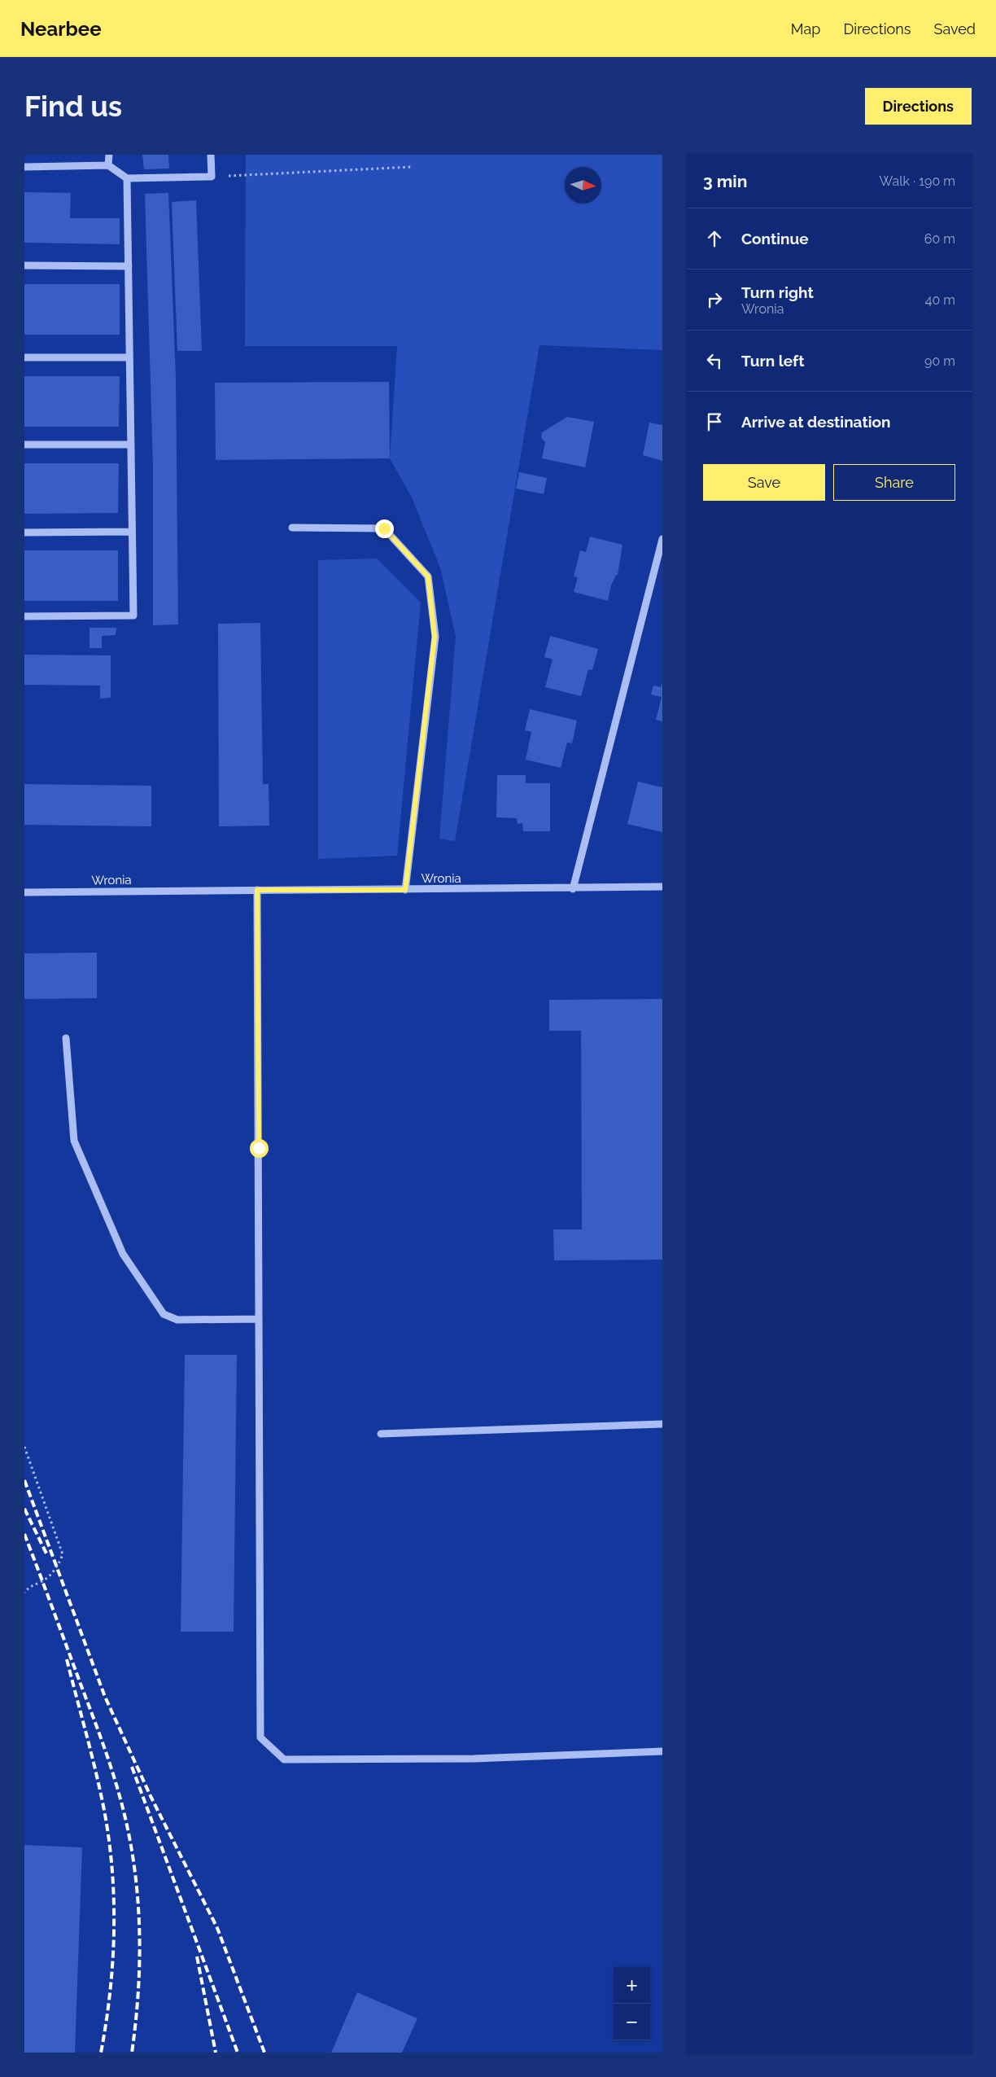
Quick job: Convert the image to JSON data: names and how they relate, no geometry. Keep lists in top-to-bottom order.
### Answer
{
  "streets": {
    "street": ["Wronia"]
  },
  "north": "right",
  "page": {
    "header": "Nearbee",
    "nav": ["Map", "Directions", "Saved"],
    "buttons": [
      "Directions",
      ["Save", "Share"]
    ],
    "title": "Find us",
    "heading": ["3 min", "Walk · 190 m"],
    "list": [
      ["Continue", "60 m"],
      ["Turn right", "Wronia", "40 m"],
      ["Turn left", "90 m"],
      "Arrive at destination"
    ],
    "map_buttons": ["+", "−"]
  }
}
